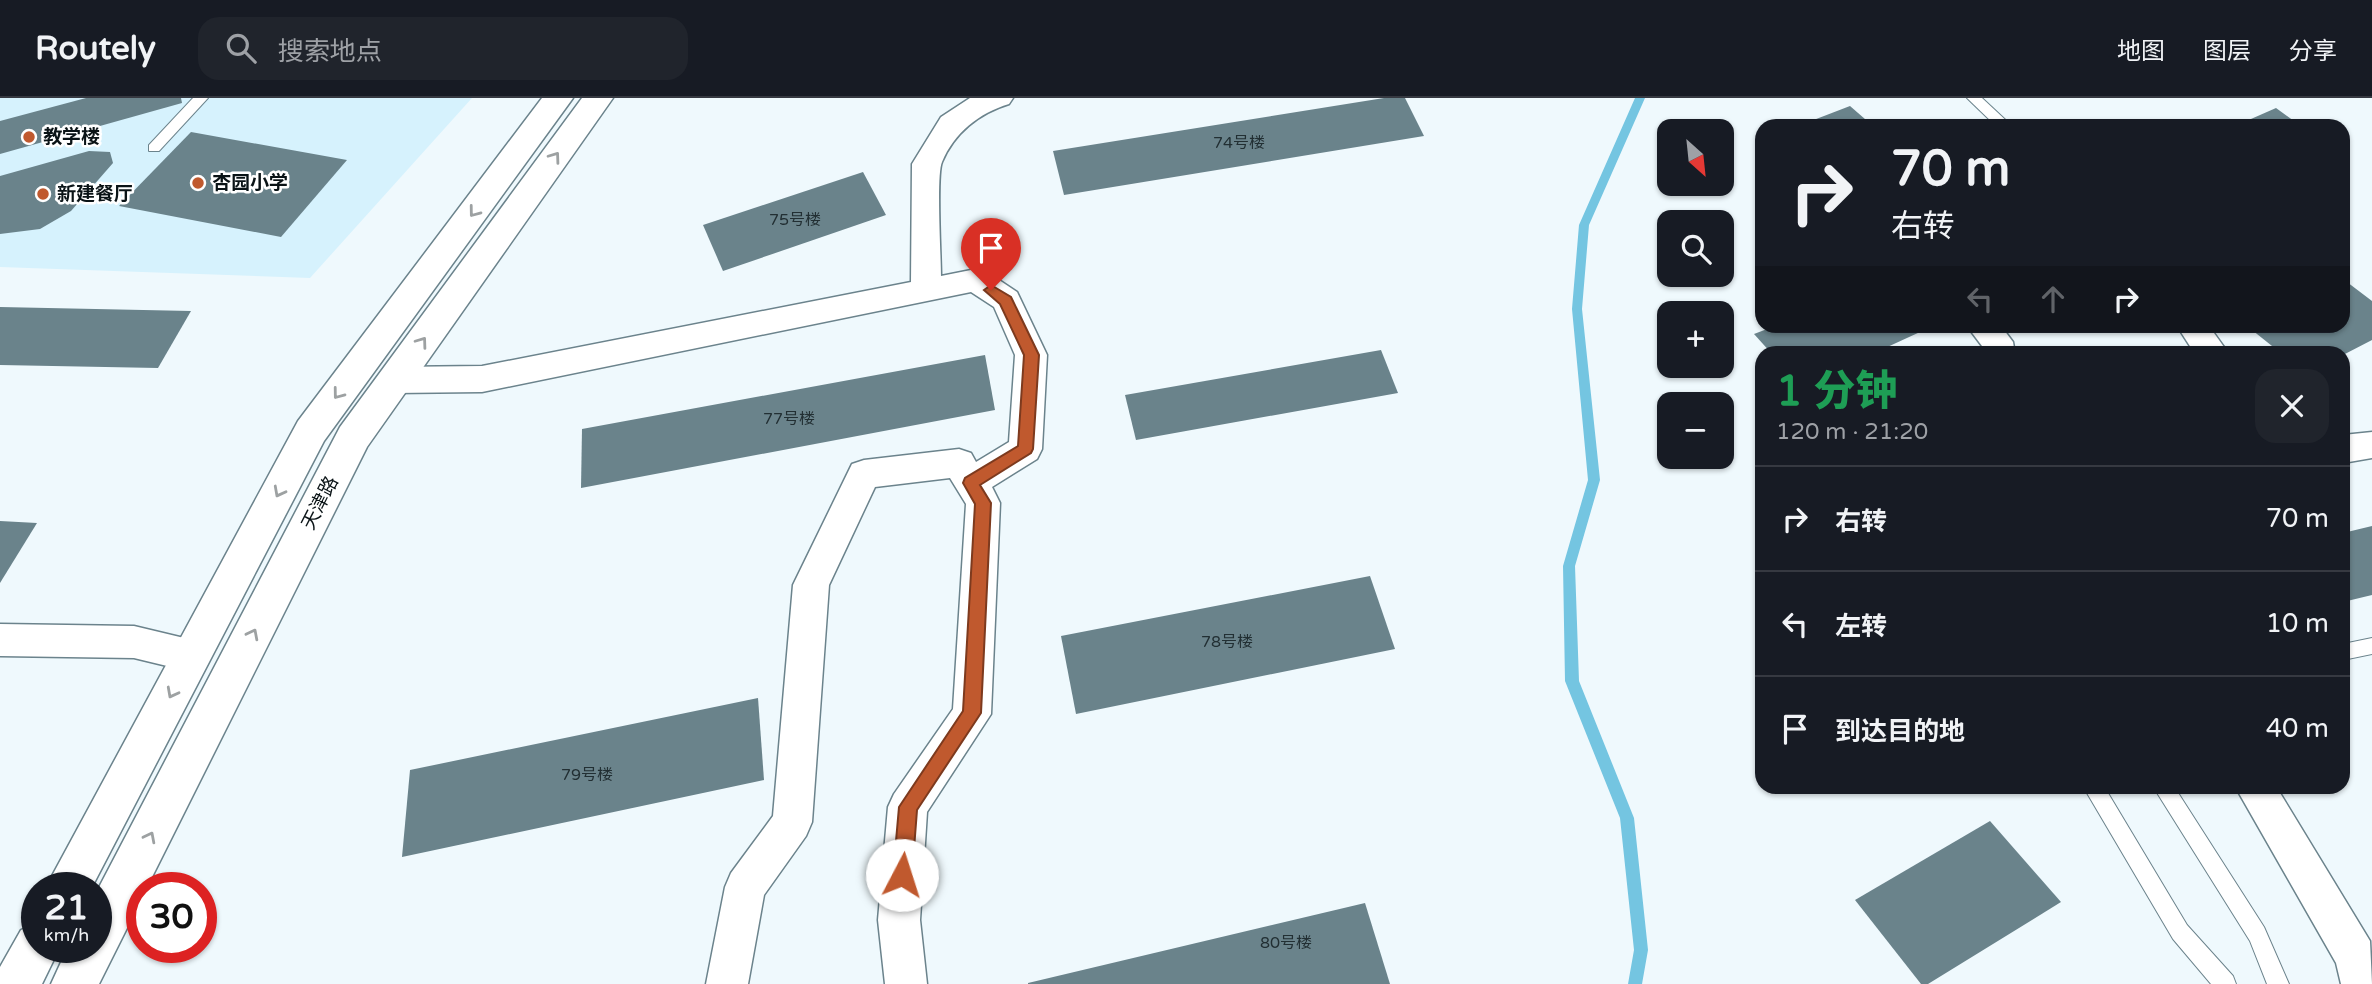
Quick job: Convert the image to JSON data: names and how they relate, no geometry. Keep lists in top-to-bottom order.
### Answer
{
  "streets": {
    "main road": ["天津路"]
  },
  "places": ["教学楼", "杏园小学", "新建餐厅"],
  "house_numbers": [
    "74号楼",
    "75号楼",
    "77号楼",
    "78号楼",
    "79号楼",
    "80号楼"
  ],
  "north": "bottom right",
  "page": {
    "header": "Routely",
    "search": "搜索地点",
    "nav": ["地图", "图层", "分享"],
    "map_buttons": ["+", "−"],
    "turn": ["70 m", "右转"],
    "heading": ["1 分钟", "120 m · 21:20"],
    "list": [
      {
        "name": "右转",
        "value": "70 m"
      },
      {
        "name": "左转",
        "value": "10 m"
      },
      {
        "name": "到达目的地",
        "value": "40 m"
      }
    ],
    "speed": "21 km/h",
    "limit": "30"
  }
}
